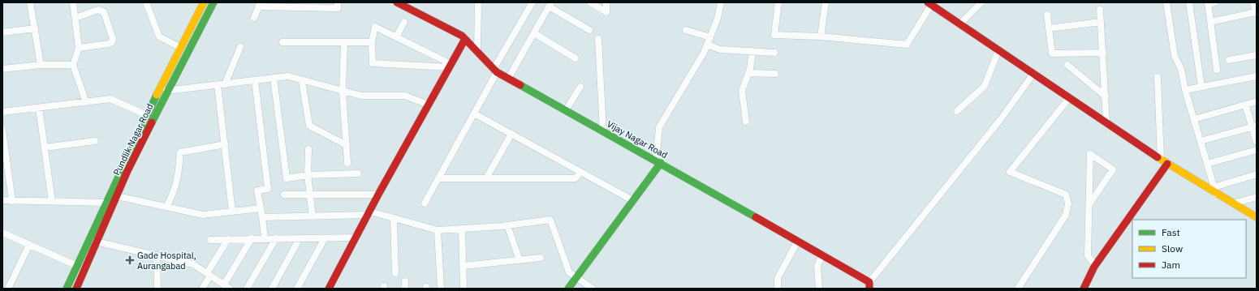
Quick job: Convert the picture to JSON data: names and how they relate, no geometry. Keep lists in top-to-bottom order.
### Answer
{
  "streets": {
    "street": ["Pundlik Nagar Road", "Vijay Nagar Road"]
  },
  "places": {
    "health": ["Gade Hospital, Aurangabad"]
  },
  "legend": ["Fast", "Slow", "Jam"]
}
